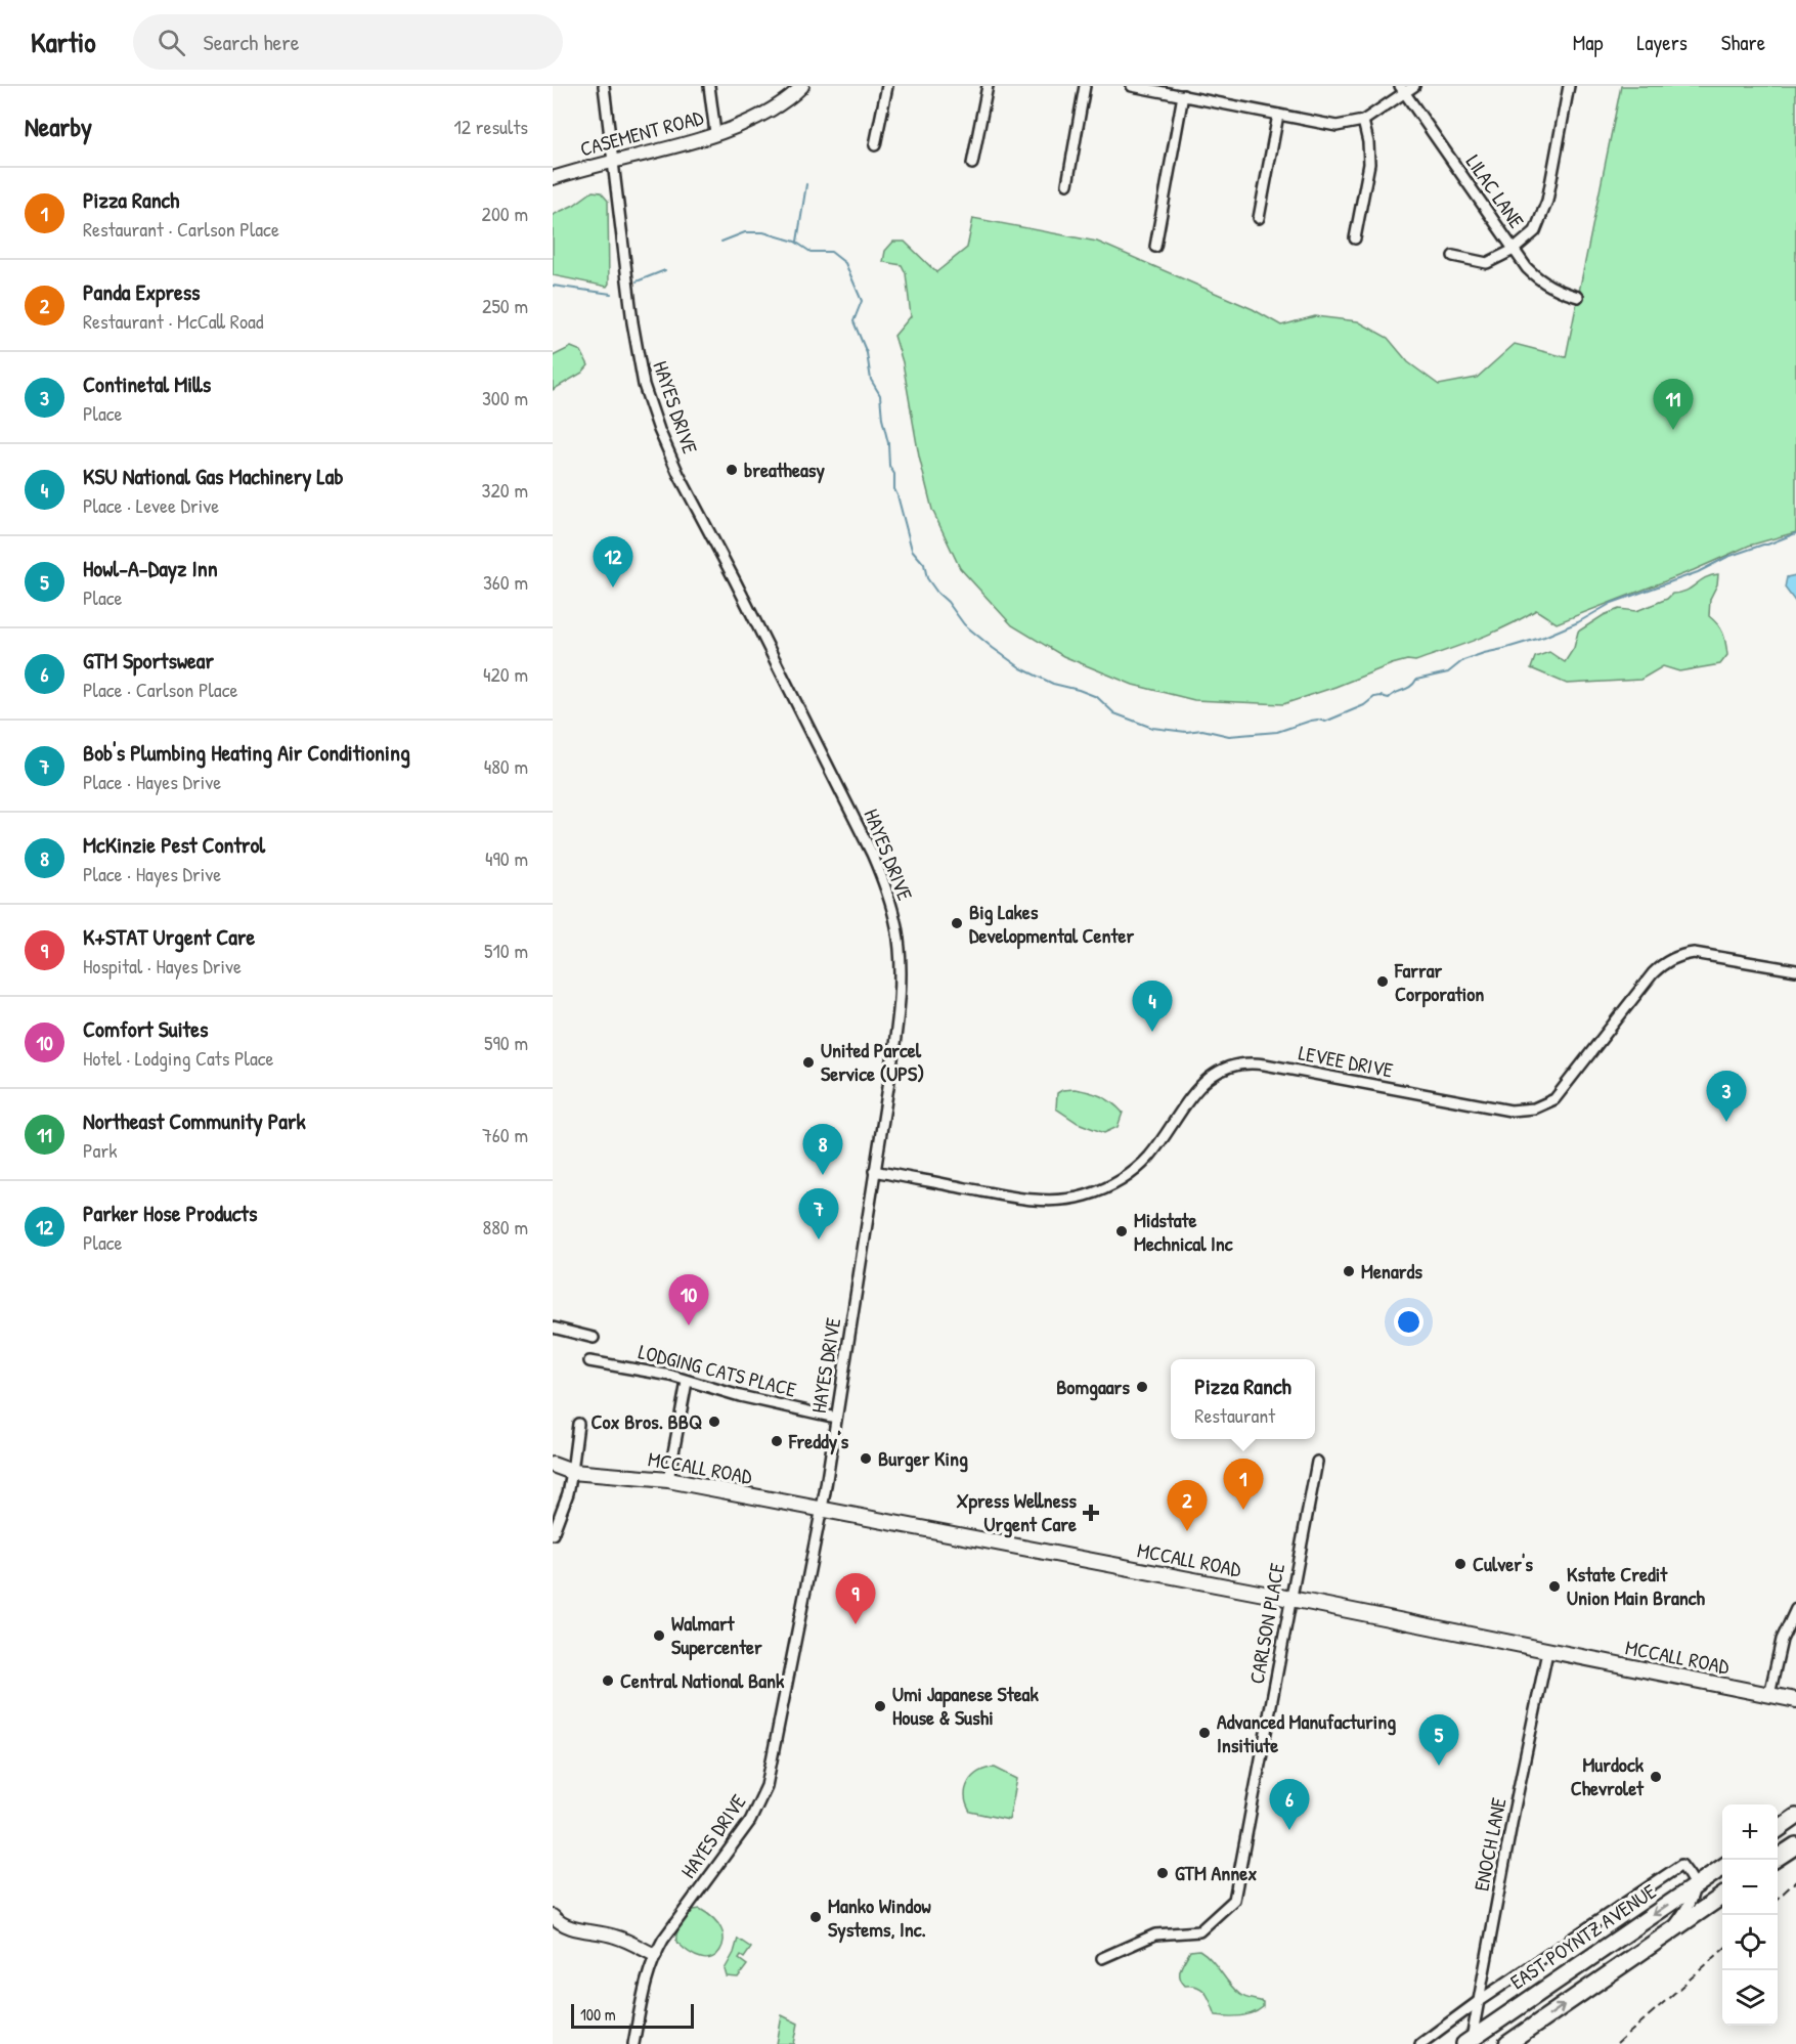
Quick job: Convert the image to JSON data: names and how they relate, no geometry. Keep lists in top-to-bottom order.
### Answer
{
  "streets": {
    "highway": ["EAST POYNTZ AVENUE"],
    "main road": ["MCCALL ROAD"],
    "street": [
      "CASEMENT ROAD",
      "LILAC LANE",
      "HAYES DRIVE",
      "LEVEE DRIVE",
      "LODGING CATS PLACE",
      "CARLSON PLACE",
      "ENOCH LANE"
    ]
  },
  "crossings": [
    ["CASEMENT ROAD", "HAYES DRIVE"],
    ["HAYES DRIVE", "LEVEE DRIVE"],
    ["HAYES DRIVE", "LODGING CATS PLACE"],
    ["HAYES DRIVE", "MCCALL ROAD"],
    ["MCCALL ROAD", "CARLSON PLACE"],
    ["MCCALL ROAD", "ENOCH LANE"],
    ["ENOCH LANE", "EAST POYNTZ AVENUE"]
  ],
  "places": {
    "other": [
      "breatheasy",
      "Big Lakes Developmental Center",
      "Farrar Corporation",
      "United Parcel Service (UPS)",
      "Midstate Mechnical Inc",
      "Menards",
      "Bomgaars",
      "Cox Bros. BBQ",
      "Freddy's",
      "Burger King",
      "Culver's",
      "Kstate Credit Union Main Branch",
      "Walmart Supercenter",
      "Central National Bank",
      "Umi Japanese Steak House & Sushi",
      "Advanced Manufacturing Insitiute",
      "Murdock Chevrolet",
      "GTM Annex",
      "Manko Window Systems, Inc."
    ],
    "health": ["Xpress Wellness Urgent Care"]
  },
  "scale_bar": "100 m",
  "page": {
    "header": "Kartio",
    "search": "Search here",
    "nav": ["Map", "Layers", "Share"],
    "heading": ["Nearby", "12 results"],
    "list": [
      {
        "mark": "1",
        "name": "Pizza Ranch",
        "note": "Restaurant · Carlson Place",
        "value": "200 m"
      },
      {
        "mark": "2",
        "name": "Panda Express",
        "note": "Restaurant · McCall Road",
        "value": "250 m"
      },
      {
        "mark": "3",
        "name": "Continetal Mills",
        "note": "Place",
        "value": "300 m"
      },
      {
        "mark": "4",
        "name": "KSU National Gas Machinery Lab",
        "note": "Place · Levee Drive",
        "value": "320 m"
      },
      {
        "mark": "5",
        "name": "Howl-A-Dayz Inn",
        "note": "Place",
        "value": "360 m"
      },
      {
        "mark": "6",
        "name": "GTM Sportswear",
        "note": "Place · Carlson Place",
        "value": "420 m"
      },
      {
        "mark": "7",
        "name": "Bob's Plumbing Heating Air Conditioning",
        "note": "Place · Hayes Drive",
        "value": "480 m"
      },
      {
        "mark": "8",
        "name": "McKinzie Pest Control",
        "note": "Place · Hayes Drive",
        "value": "490 m"
      },
      {
        "mark": "9",
        "name": "K+STAT Urgent Care",
        "note": "Hospital · Hayes Drive",
        "value": "510 m"
      },
      {
        "mark": "10",
        "name": "Comfort Suites",
        "note": "Hotel · Lodging Cats Place",
        "value": "590 m"
      },
      {
        "mark": "11",
        "name": "Northeast Community Park",
        "note": "Park",
        "value": "760 m"
      },
      {
        "mark": "12",
        "name": "Parker Hose Products",
        "note": "Place",
        "value": "880 m"
      }
    ],
    "pins": [
      "11",
      "12",
      "4",
      "3",
      "8",
      "7",
      "10",
      "1",
      "2",
      "9",
      "5",
      "6"
    ],
    "popup": ["Pizza Ranch", "Restaurant"],
    "map_buttons": ["+", "−"],
    "scale": "100 m"
  }
}
